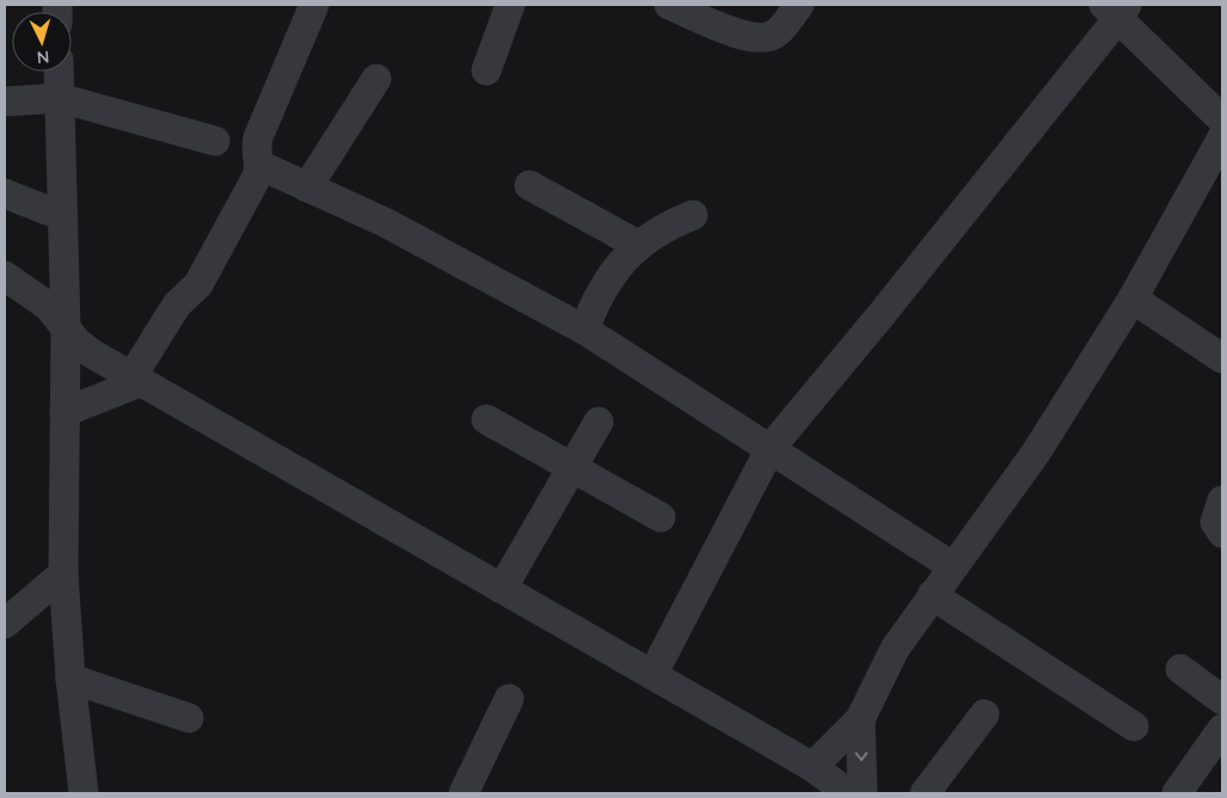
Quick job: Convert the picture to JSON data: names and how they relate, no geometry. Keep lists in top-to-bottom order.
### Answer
{
  "north": "bottom"
}
